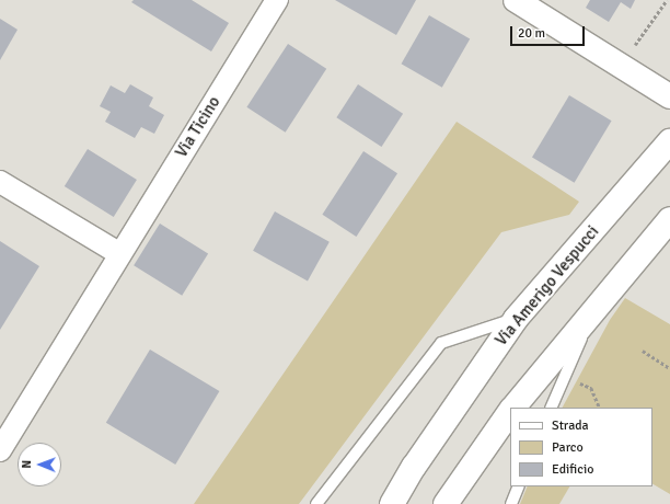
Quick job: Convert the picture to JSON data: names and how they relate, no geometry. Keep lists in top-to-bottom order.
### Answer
{
  "streets": {
    "street": ["Via Ticino", "Via Amerigo Vespucci"]
  },
  "legend": ["Strada", "Parco", "Edificio"],
  "scale_bar": "20 m",
  "north": "left"
}
